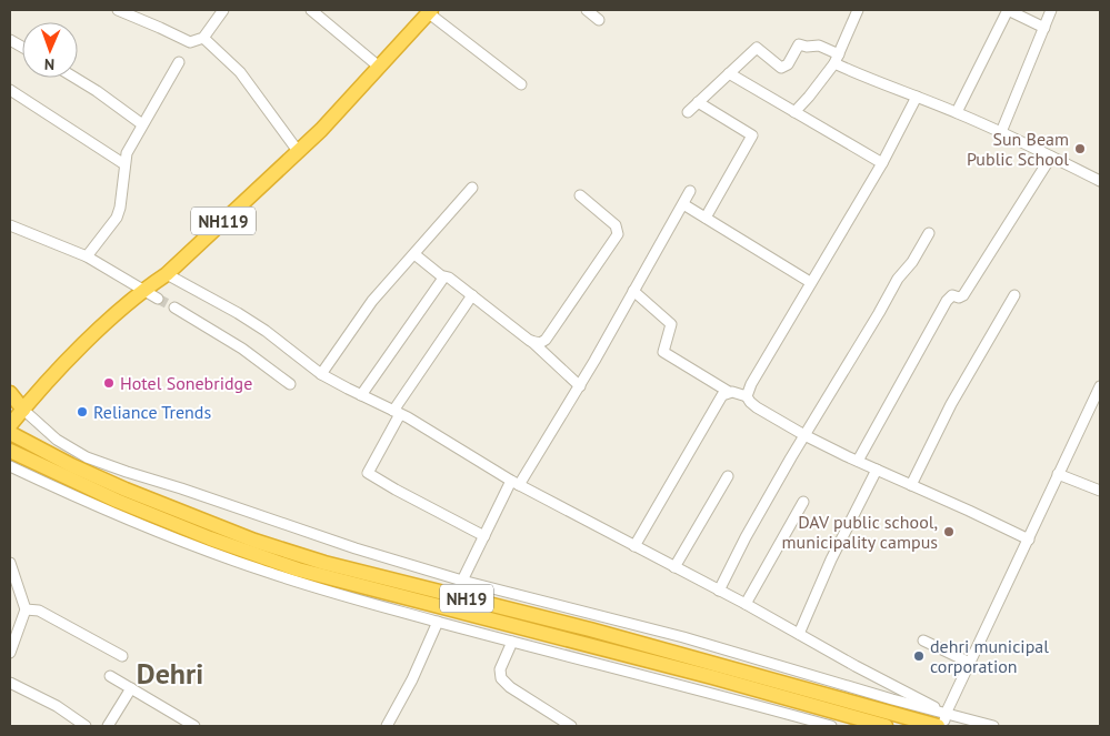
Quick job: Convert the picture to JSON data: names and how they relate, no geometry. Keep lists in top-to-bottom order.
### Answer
{
  "streets": {
    "highway": ["NH119", "NH19"]
  },
  "districts": ["Dehri"],
  "places": [
    "Sun Beam Public School",
    "Hotel Sonebridge",
    "Reliance Trends",
    "DAV public school, municipality campus",
    "dehri municipal corporation"
  ],
  "north": "bottom"
}
